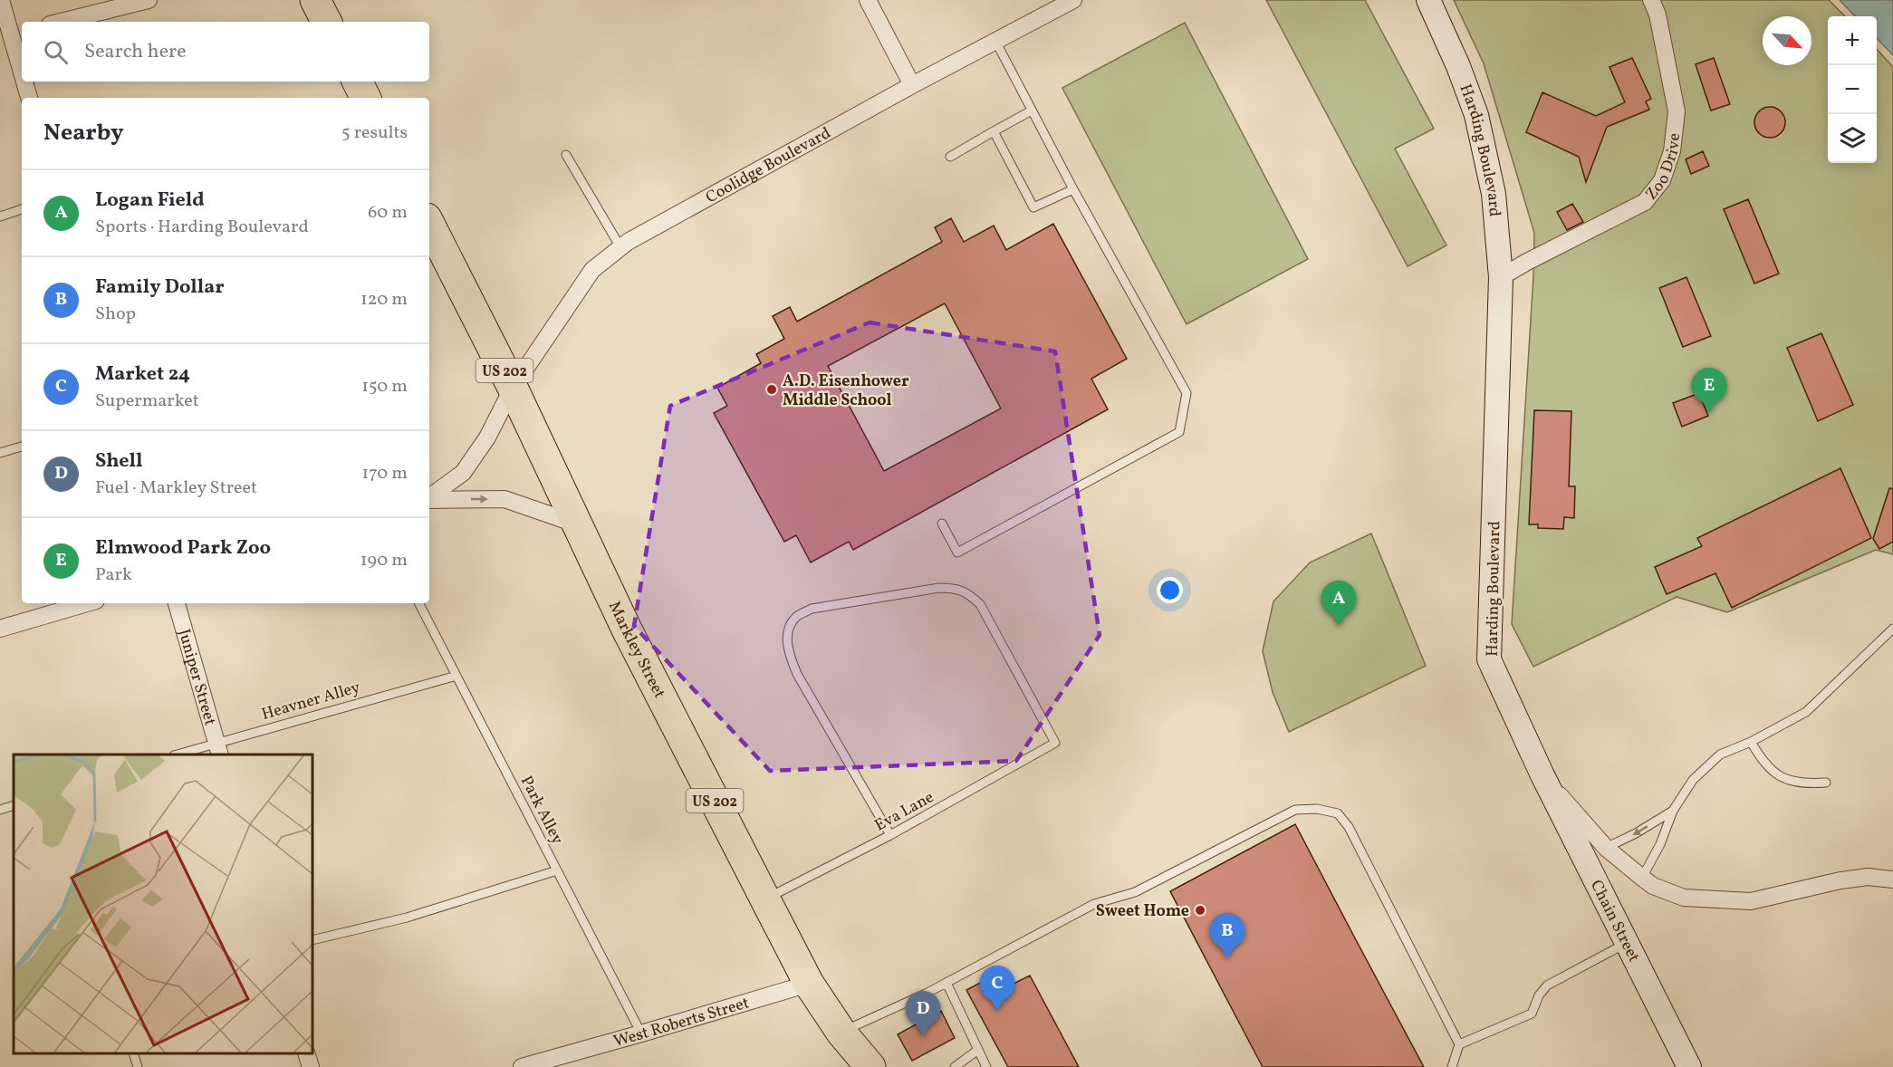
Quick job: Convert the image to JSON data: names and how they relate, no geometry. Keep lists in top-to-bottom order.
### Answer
{
  "streets": {
    "highway": ["US 202", "Markley Street"],
    "street": [
      "Harding Boulevard",
      "Zoo Drive",
      "Coolidge Boulevard",
      "Juniper Street",
      "Chain Street",
      "West Roberts Street"
    ],
    "lane": ["Heavner Alley", "Park Alley", "Eva Lane"]
  },
  "crossings": [
    ["Harding Boulevard", "Zoo Drive"],
    ["Harding Boulevard", "Chain Street"],
    ["Coolidge Boulevard", "Markley Street"],
    ["Markley Street", "Eva Lane"],
    ["Markley Street", "West Roberts Street"],
    ["Juniper Street", "Heavner Alley"],
    ["Heavner Alley", "Park Alley"],
    ["Park Alley", "West Roberts Street"]
  ],
  "places": ["A.D. Eisenhower Middle School", "Sweet Home"],
  "north": "bottom right",
  "page": {
    "map_buttons": ["+", "−"],
    "search": "Search here",
    "heading": ["Nearby", "5 results"],
    "list": [
      {
        "mark": "A",
        "name": "Logan Field",
        "note": "Sports · Harding Boulevard",
        "value": "60 m"
      },
      {
        "mark": "B",
        "name": "Family Dollar",
        "note": "Shop",
        "value": "120 m"
      },
      {
        "mark": "C",
        "name": "Market 24",
        "note": "Supermarket",
        "value": "150 m"
      },
      {
        "mark": "D",
        "name": "Shell",
        "note": "Fuel · Markley Street",
        "value": "170 m"
      },
      {
        "mark": "E",
        "name": "Elmwood Park Zoo",
        "note": "Park",
        "value": "190 m"
      }
    ],
    "pins": [
      "E",
      "A",
      "B",
      "C",
      "D"
    ]
  }
}
